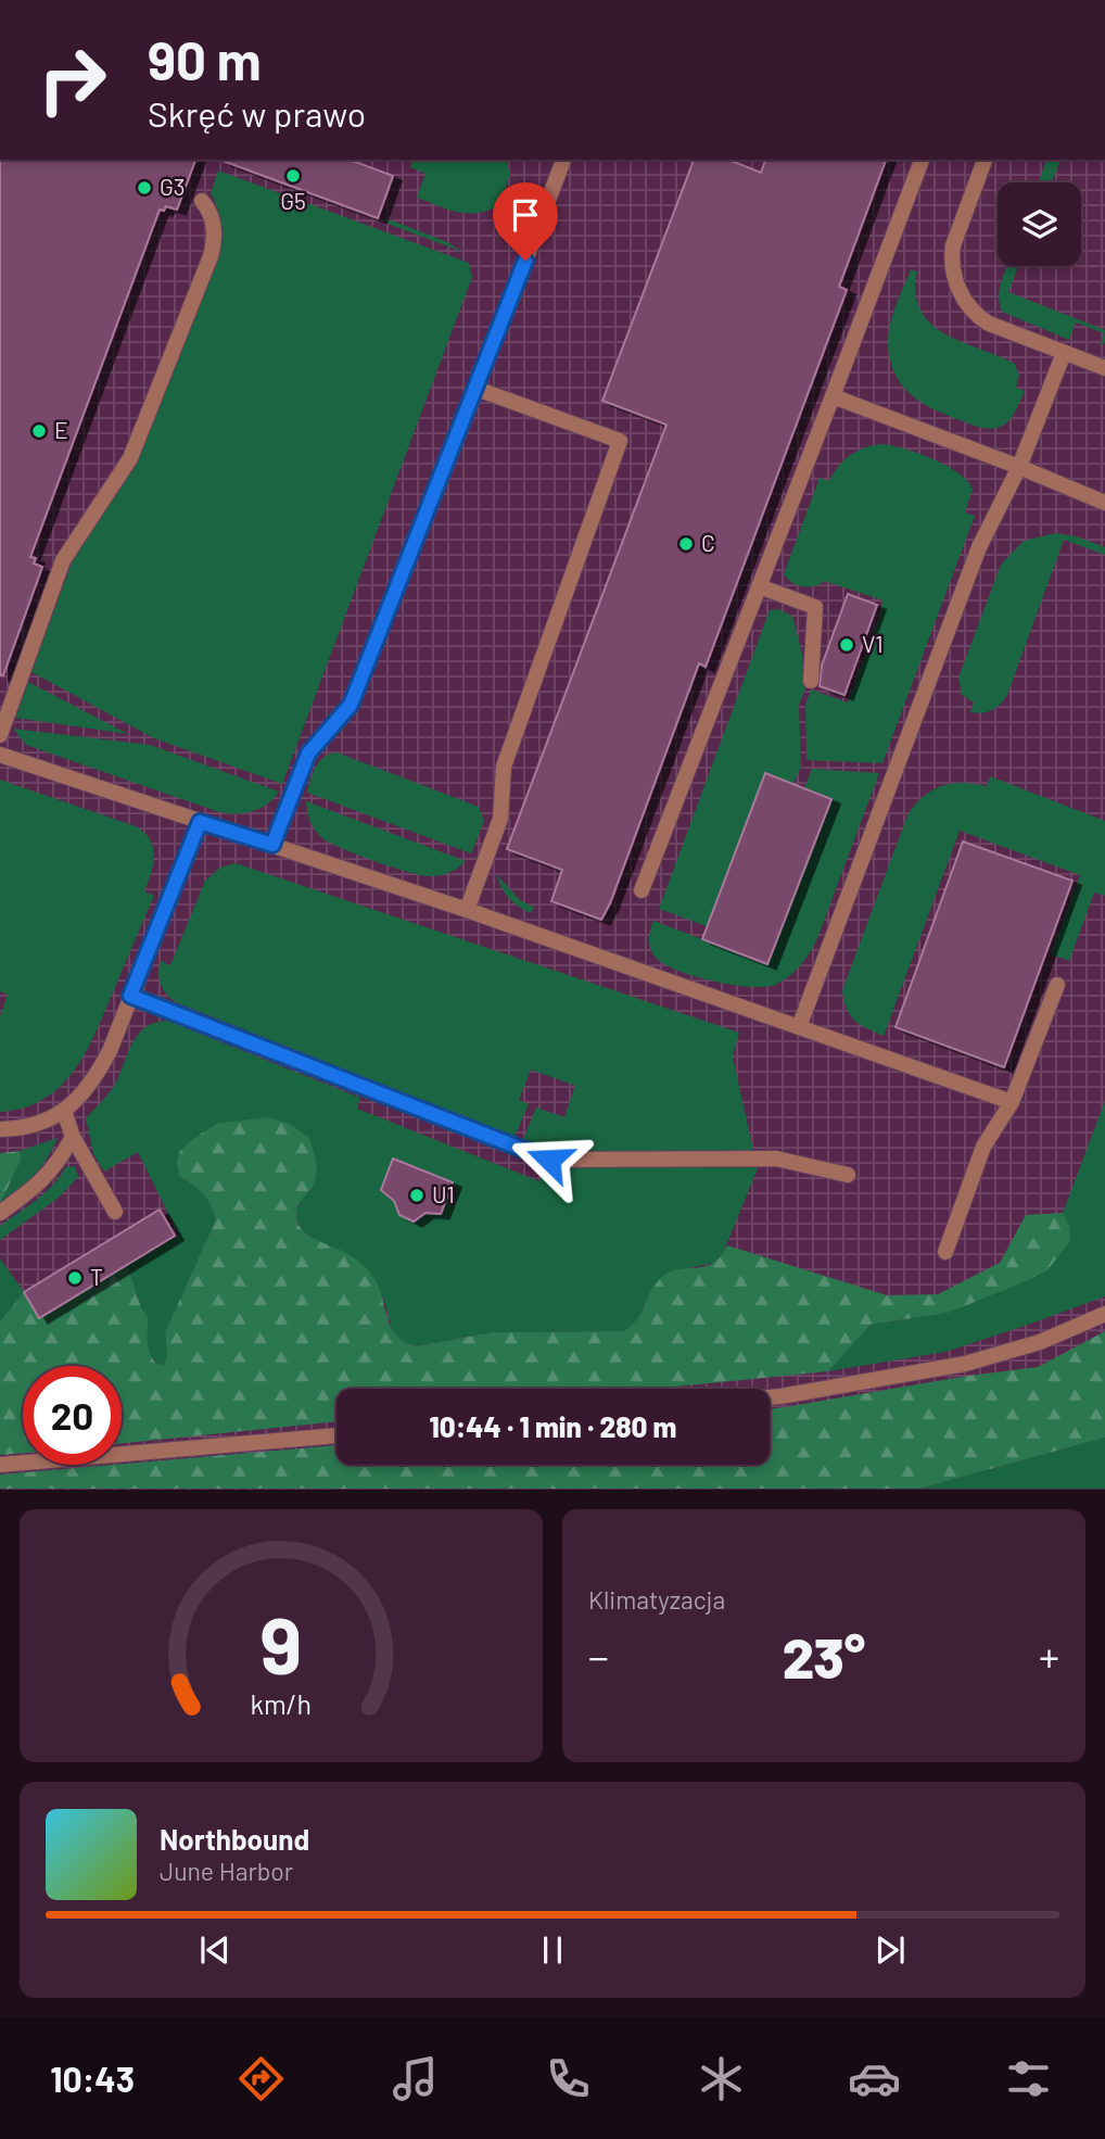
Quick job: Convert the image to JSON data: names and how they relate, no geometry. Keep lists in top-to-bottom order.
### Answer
{
  "places": [
    "G5",
    "G3",
    "E",
    "C",
    "V1",
    "U1",
    "T"
  ],
  "page": {
    "turn": ["90 m", "Skręć w prawo"],
    "limit": "20",
    "trip": "10:44 · 1 min · 280 m",
    "tile": "Klimatyzacja",
    "heat": ["−", "23°", "+"],
    "song": ["Northbound", "June Harbor"],
    "tabs": "10:43",
    "gauge": ["9", "km/h"]
  }
}
